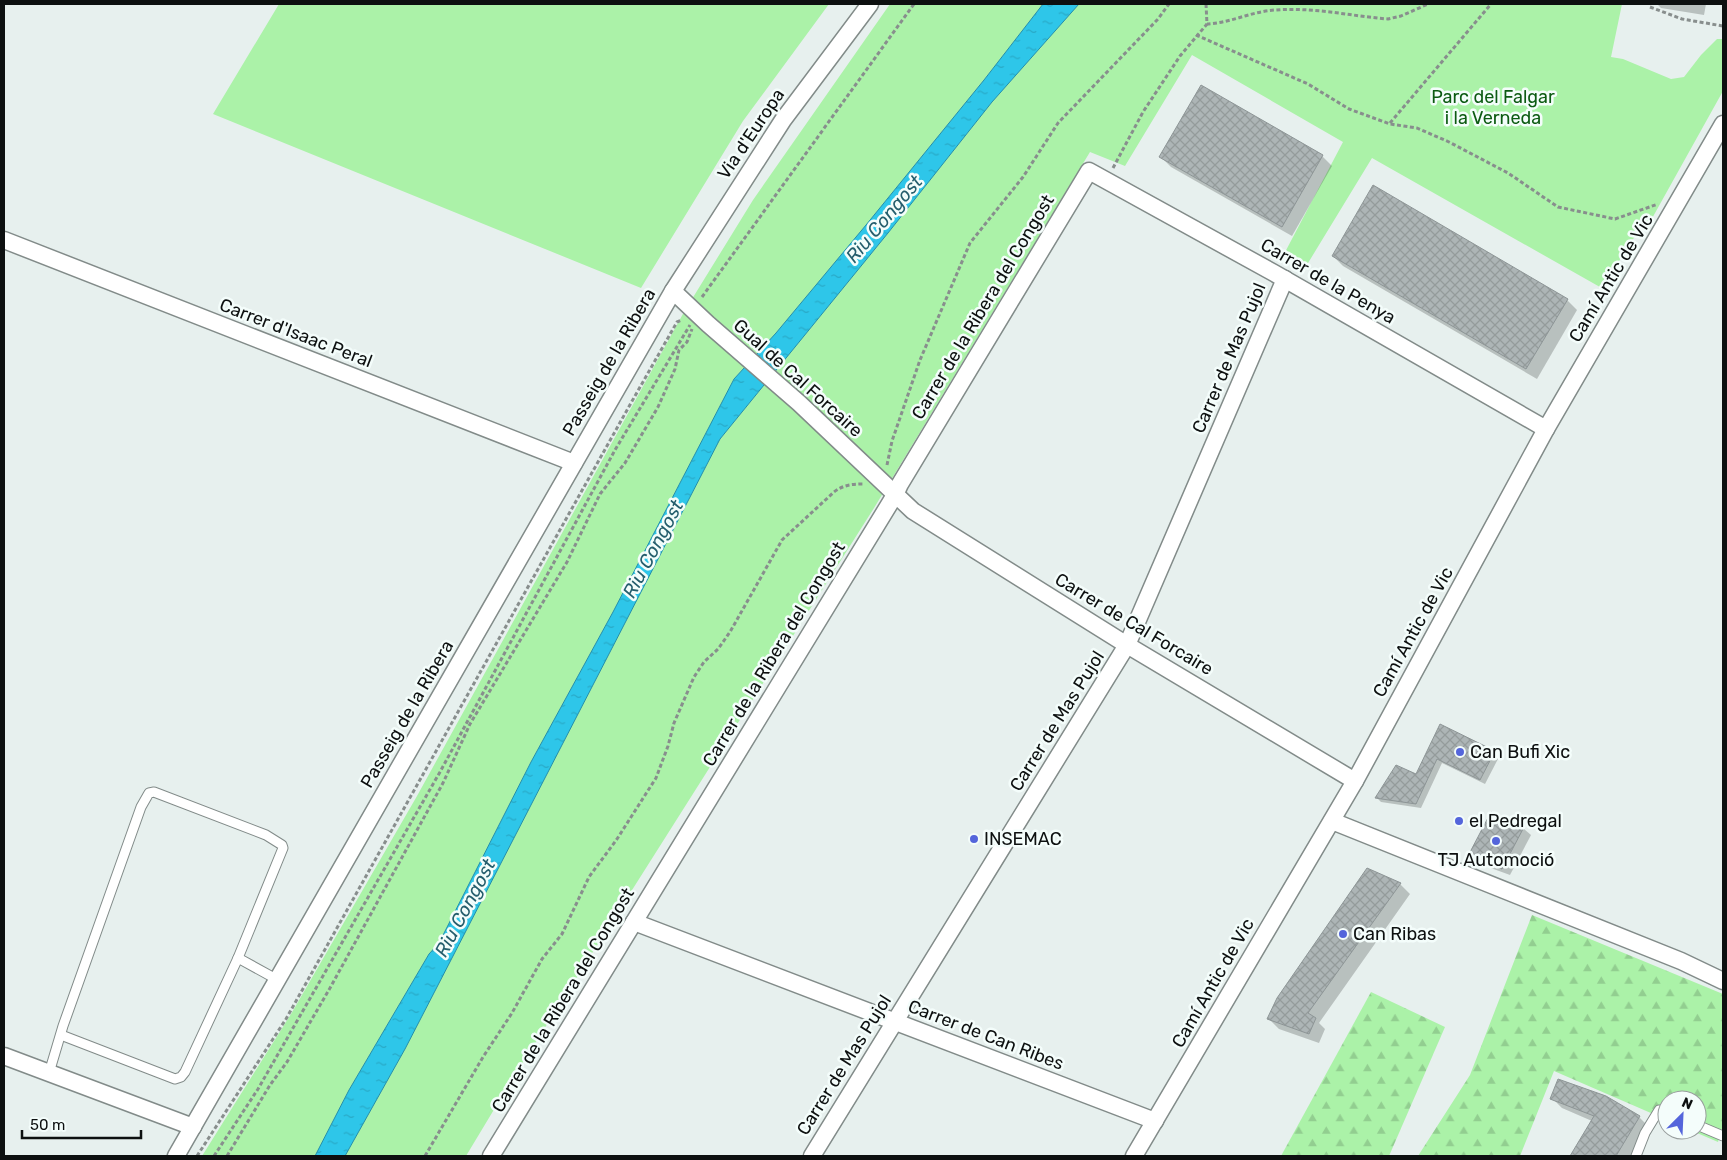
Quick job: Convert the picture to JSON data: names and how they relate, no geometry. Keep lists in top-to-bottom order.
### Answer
{
  "streets": {
    "street": [
      "Via d'Europa",
      "Camí Antic de Vic",
      "Carrer de la Penya",
      "Carrer de la Ribera del Congost",
      "Carrer d'Isaac Peral",
      "Carrer de Mas Pujol",
      "Passeig de la Ribera",
      "Gual de Cal Forcaire",
      "Carrer de Cal Forcaire",
      "Carrer de Can Ribes"
    ]
  },
  "crossings": [
    ["Via d'Europa", "Passeig de la Ribera"],
    ["Via d'Europa", "Gual de Cal Forcaire"],
    ["Camí Antic de Vic", "Carrer de la Penya"],
    ["Camí Antic de Vic", "Carrer de Cal Forcaire"],
    ["Camí Antic de Vic", "Carrer de Can Ribes"],
    ["Carrer de la Penya", "Carrer de la Ribera del Congost"],
    ["Carrer de la Penya", "Carrer de Mas Pujol"],
    ["Carrer de la Ribera del Congost", "Gual de Cal Forcaire"],
    ["Carrer de la Ribera del Congost", "Carrer de Cal Forcaire"],
    ["Carrer de la Ribera del Congost", "Carrer de Can Ribes"],
    ["Carrer d'Isaac Peral", "Passeig de la Ribera"],
    ["Carrer de Mas Pujol", "Carrer de Cal Forcaire"],
    ["Carrer de Mas Pujol", "Carrer de Can Ribes"],
    ["Passeig de la Ribera", "Gual de Cal Forcaire"],
    ["Gual de Cal Forcaire", "Carrer de Cal Forcaire"]
  ],
  "water": ["Riu Congost"],
  "parks": ["Parc del Falgar i la Verneda"],
  "places": [
    "Can Bufi Xic",
    "el Pedregal",
    "INSEMAC",
    "TJ Automoció",
    "Can Ribas"
  ],
  "scale_bar": "50 m",
  "north": "top right"
}
